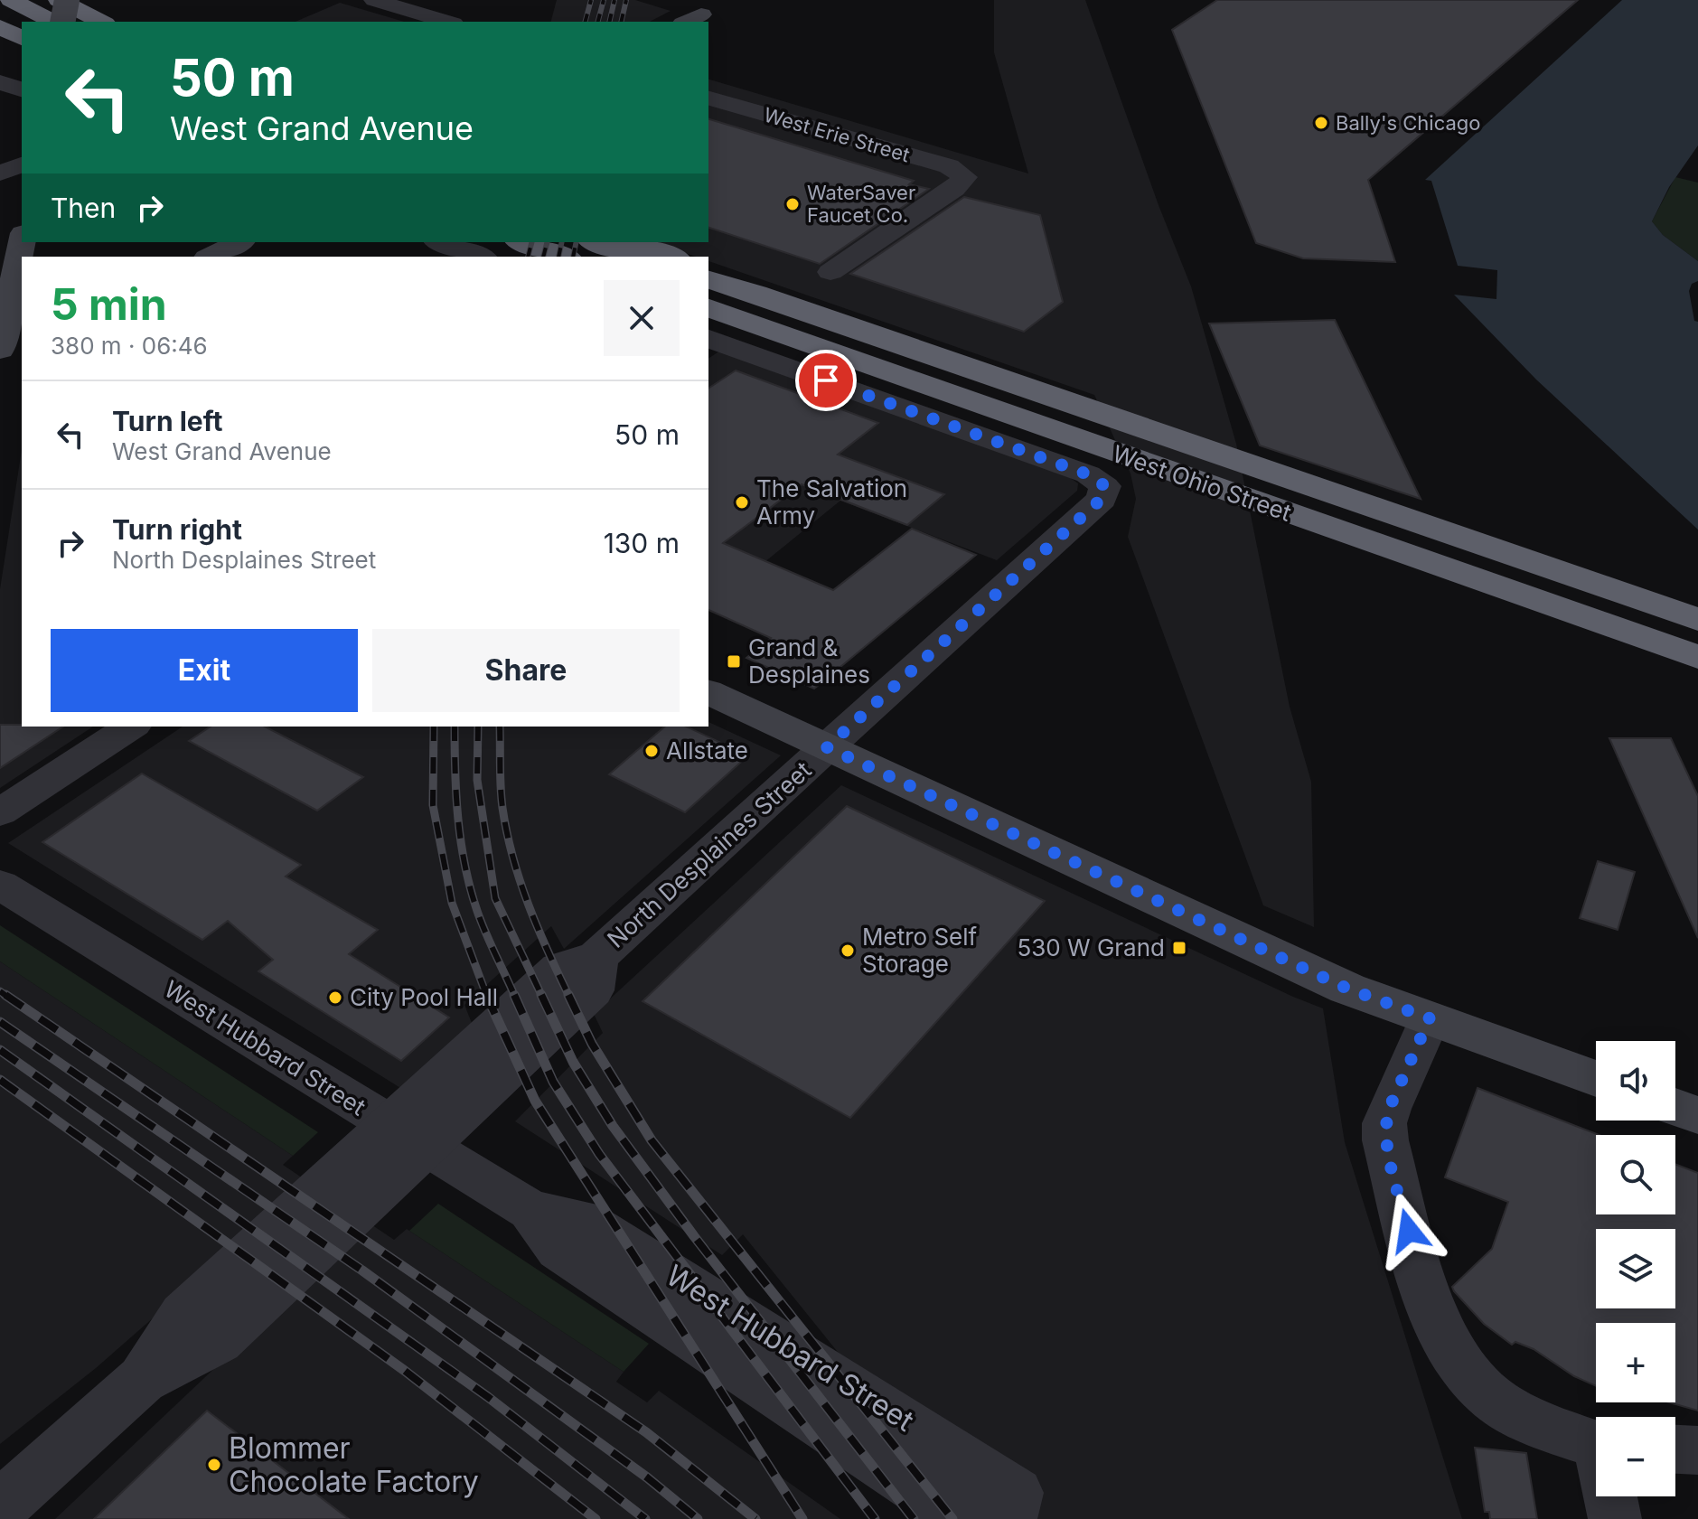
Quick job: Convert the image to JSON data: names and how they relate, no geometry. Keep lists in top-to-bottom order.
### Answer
{
  "streets": {
    "highway": ["West Ohio Street"],
    "street": ["West Erie Street", "North Desplaines Street", "West Hubbard Street"]
  },
  "crossings": [
    ["West Ohio Street", "North Desplaines Street"],
    ["North Desplaines Street", "West Hubbard Street"]
  ],
  "places": {
    "other": [
      "Bally's Chicago",
      "WaterSaver Faucet Co.",
      "The Salvation Army",
      "Allstate",
      "Metro Self Storage",
      "City Pool Hall",
      "Blommer Chocolate Factory"
    ],
    "transit": ["Grand & Desplaines", "530 W Grand"]
  },
  "page": {
    "turn": ["50 m", "West Grand Avenue"],
    "then": "Then",
    "heading": ["5 min", "380 m · 06:46"],
    "list": [
      {
        "name": "Turn left",
        "note": "West Grand Avenue",
        "value": "50 m"
      },
      {
        "name": "Turn right",
        "note": "North Desplaines Street",
        "value": "130 m"
      }
    ],
    "buttons": ["Exit", "Share"],
    "map_buttons": ["+", "−"]
  }
}
